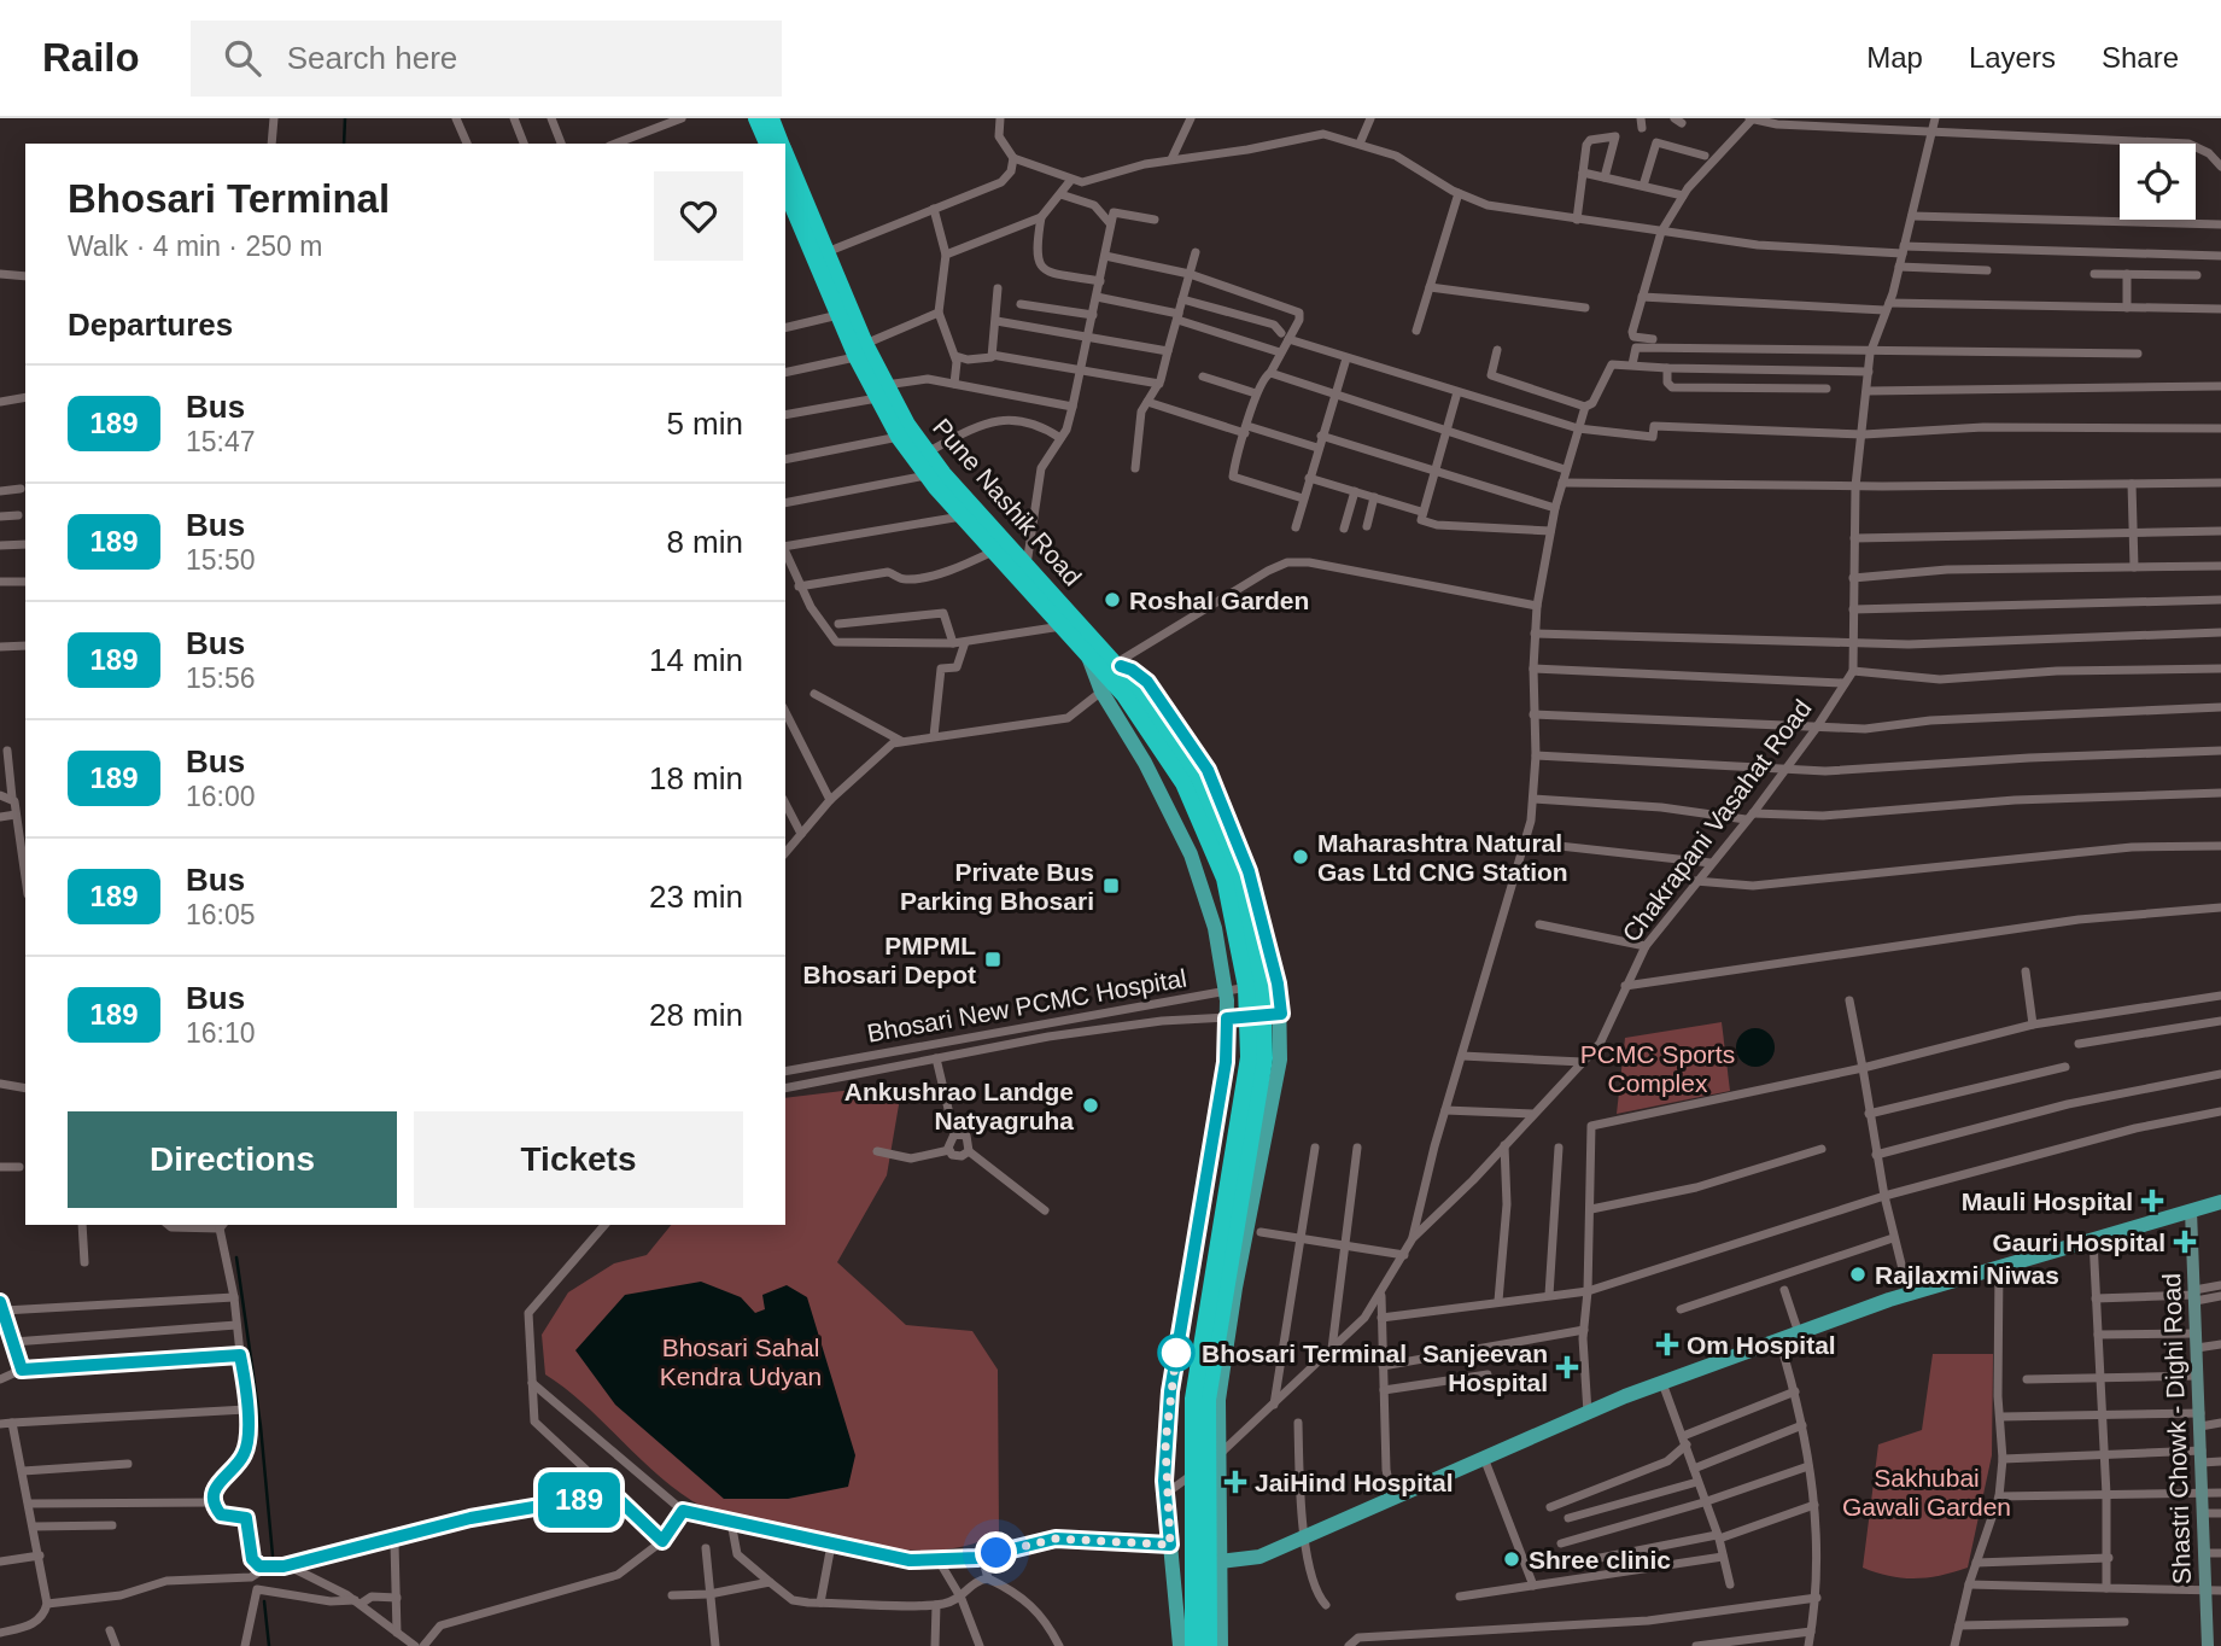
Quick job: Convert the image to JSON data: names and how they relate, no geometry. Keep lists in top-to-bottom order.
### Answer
{
  "streets": {
    "highway": ["Pune Nashik Road"],
    "street": ["Chakrapani Vasahat Road", "Bhosari New PCMC Hospital", "Shastri Chowk - Dighi Road"]
  },
  "parks": ["PCMC Sports Complex", "Bhosari Sahal Kendra Udyan", "Sakhubai Gawali Garden"],
  "places": {
    "other": [
      "Roshal Garden",
      "Maharashtra Natural Gas Ltd CNG Station",
      "Ankushrao Landge Natyagruha",
      "Rajlaxmi Niwas",
      "Bhosari Terminal",
      "Shree clinic"
    ],
    "transit": ["Private Bus Parking Bhosari", "PMPML Bhosari Depot"],
    "health": [
      "Mauli Hospital",
      "Gauri Hospital",
      "Om Hospital",
      "Sanjeevan Hospital",
      "JaiHind Hospital"
    ]
  },
  "lines": ["bus line 189"],
  "page": {
    "header": "Railo",
    "search": "Search here",
    "nav": ["Map", "Layers", "Share"],
    "on_map": "189",
    "heading": [
      ["Bhosari Terminal", "Walk · 4 min · 250 m"],
      "Departures"
    ],
    "list": [
      {
        "mark": "189",
        "name": "Bus",
        "note": "15:47",
        "value": "5 min"
      },
      {
        "mark": "189",
        "name": "Bus",
        "note": "15:50",
        "value": "8 min"
      },
      {
        "mark": "189",
        "name": "Bus",
        "note": "15:56",
        "value": "14 min"
      },
      {
        "mark": "189",
        "name": "Bus",
        "note": "16:00",
        "value": "18 min"
      },
      {
        "mark": "189",
        "name": "Bus",
        "note": "16:05",
        "value": "23 min"
      },
      {
        "mark": "189",
        "name": "Bus",
        "note": "16:10",
        "value": "28 min"
      }
    ],
    "buttons": ["Directions", "Tickets"]
  }
}
